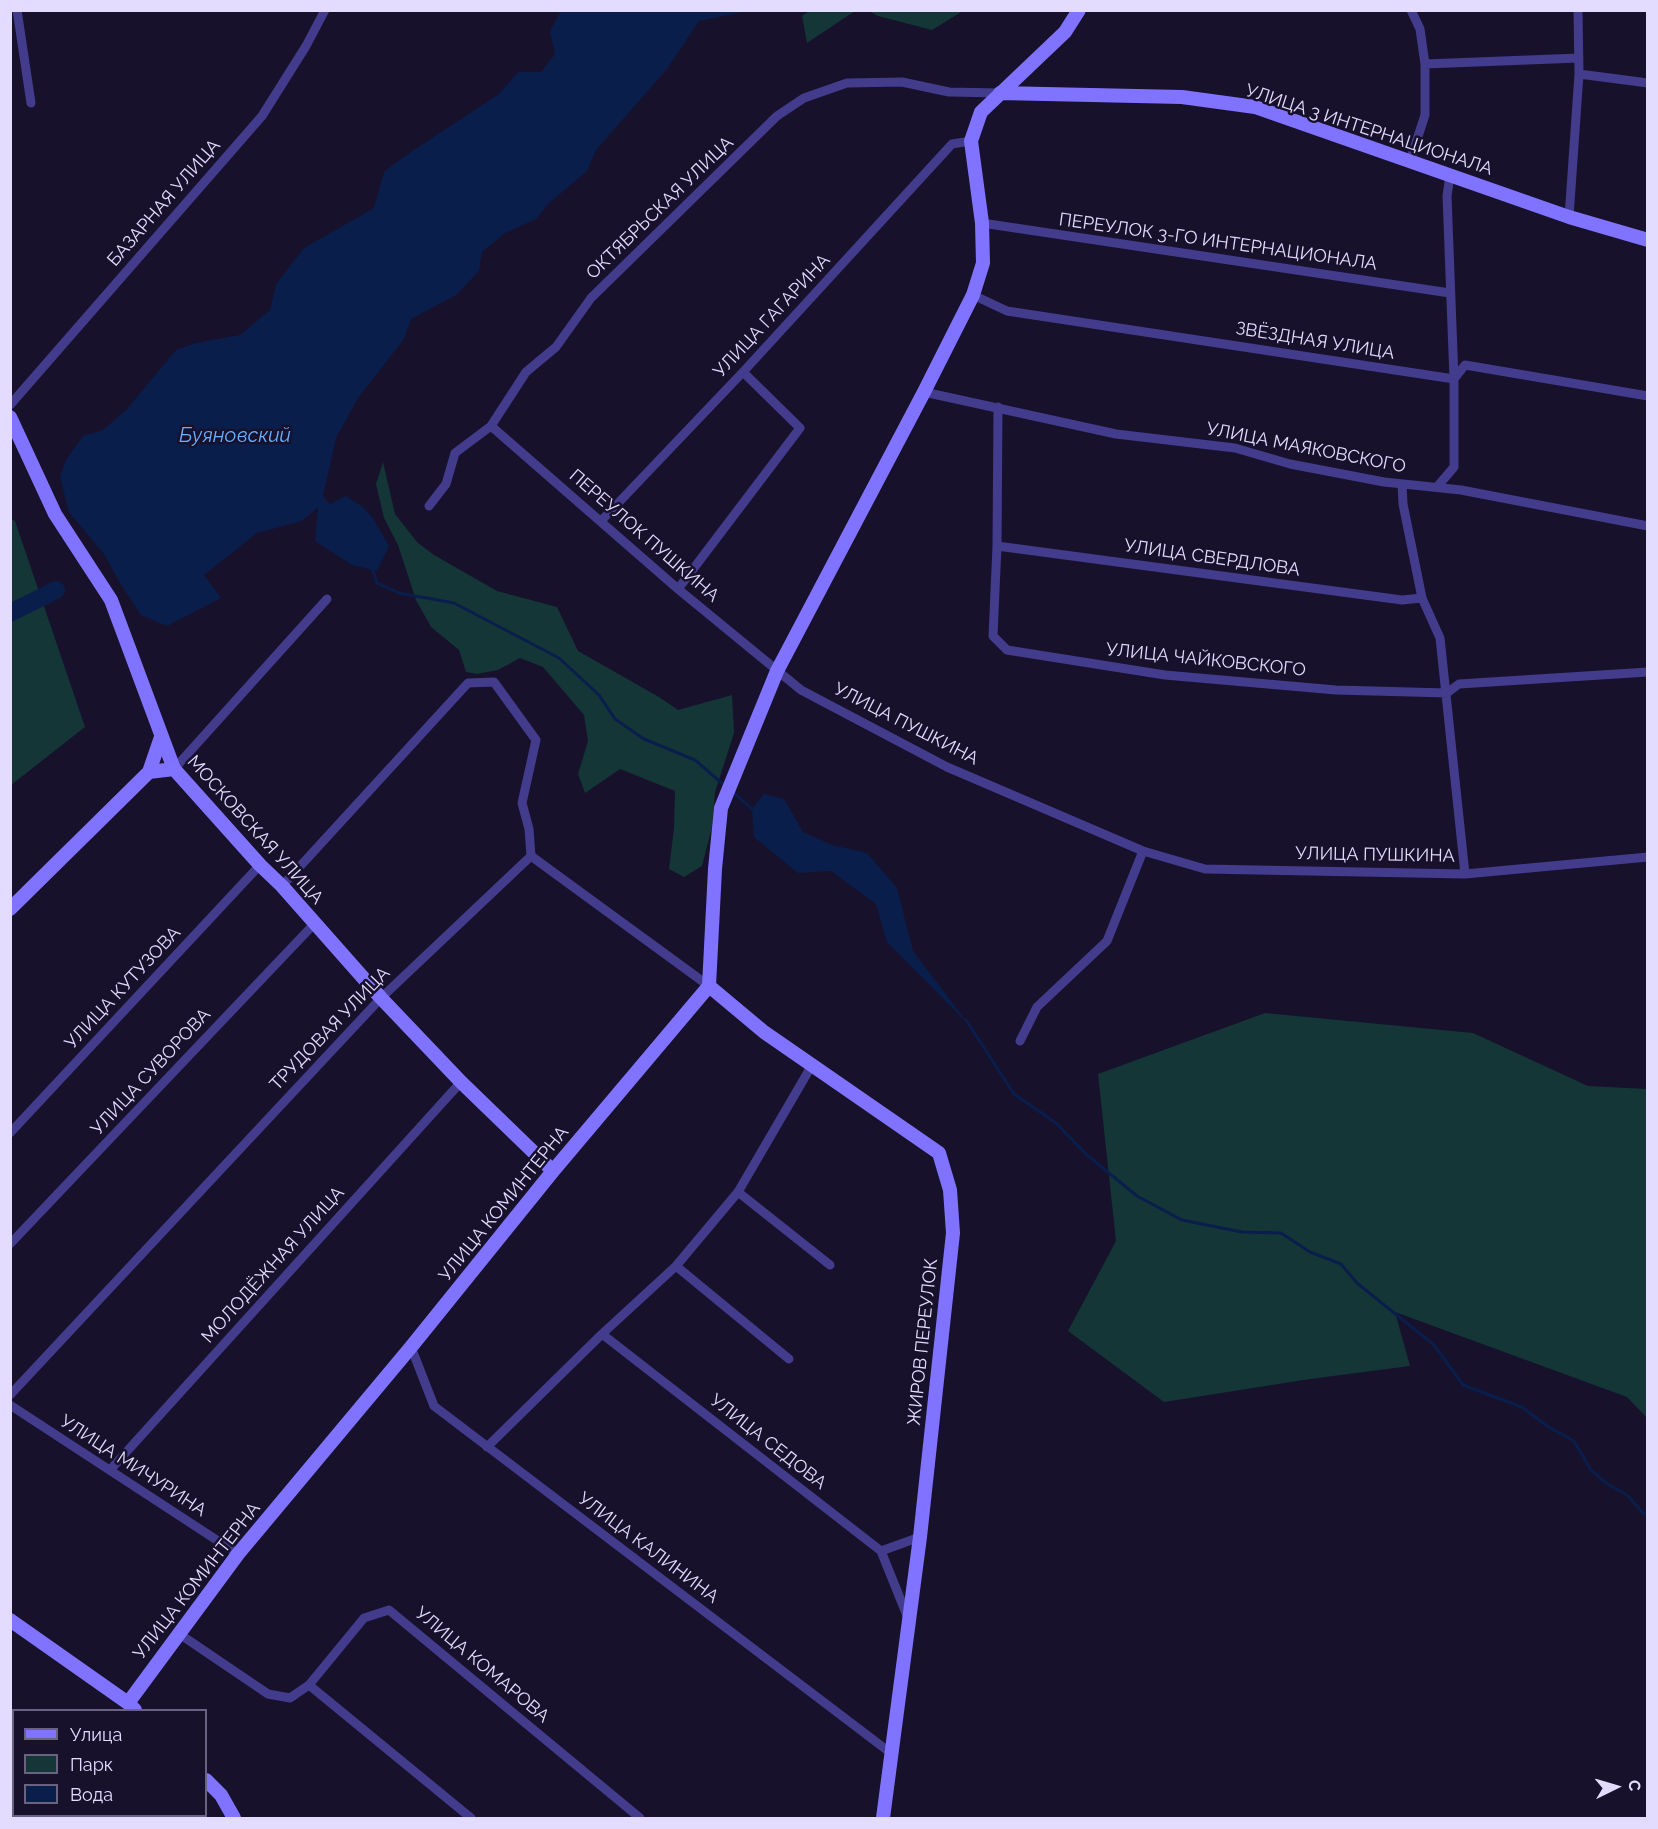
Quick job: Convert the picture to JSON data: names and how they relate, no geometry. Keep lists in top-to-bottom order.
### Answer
{
  "streets": {
    "street": [
      "УЛИЦА 3 ИНТЕРНАЦИОНАЛА",
      "БАЗАРНАЯ УЛИЦА",
      "ОКТЯБРЬСКАЯ УЛИЦА",
      "ПЕРЕУЛОК 3-ГО ИНТЕРНАЦИОНАЛА",
      "УЛИЦА ГАГАРИНА",
      "ЗВЁЗДНАЯ УЛИЦА",
      "УЛИЦА МАЯКОВСКОГО",
      "ПЕРЕУЛОК ПУШКИНА",
      "УЛИЦА СВЕРДЛОВА",
      "УЛИЦА ЧАЙКОВСКОГО",
      "УЛИЦА ПУШКИНА",
      "МОСКОВСКАЯ УЛИЦА",
      "УЛИЦА КУТУЗОВА",
      "ТРУДОВАЯ УЛИЦА",
      "УЛИЦА СУВОРОВА",
      "УЛИЦА КОМИНТЕРНА",
      "МОЛОДЁЖНАЯ УЛИЦА",
      "ЖИРОВ ПЕРЕУЛОК",
      "УЛИЦА СЕДОВА",
      "УЛИЦА МИЧУРИНА",
      "УЛИЦА КАЛИНИНА",
      "УЛИЦА КОМАРОВА"
    ]
  },
  "crossings": [
    ["УЛИЦА 3 ИНТЕРНАЦИОНАЛА", "ОКТЯБРЬСКАЯ УЛИЦА"],
    ["ОКТЯБРЬСКАЯ УЛИЦА", "ПЕРЕУЛОК ПУШКИНА"],
    ["УЛИЦА ГАГАРИНА", "ПЕРЕУЛОК ПУШКИНА"],
    ["УЛИЦА МАЯКОВСКОГО", "УЛИЦА ЧАЙКОВСКОГО"],
    ["ПЕРЕУЛОК ПУШКИНА", "УЛИЦА ПУШКИНА"],
    ["УЛИЦА СВЕРДЛОВА", "УЛИЦА ЧАЙКОВСКОГО"],
    ["МОСКОВСКАЯ УЛИЦА", "УЛИЦА КУТУЗОВА"],
    ["МОСКОВСКАЯ УЛИЦА", "ТРУДОВАЯ УЛИЦА"],
    ["МОСКОВСКАЯ УЛИЦА", "УЛИЦА СУВОРОВА"],
    ["МОСКОВСКАЯ УЛИЦА", "УЛИЦА КОМИНТЕРНА"],
    ["МОСКОВСКАЯ УЛИЦА", "МОЛОДЁЖНАЯ УЛИЦА"],
    ["УЛИЦА КОМИНТЕРНА", "ЖИРОВ ПЕРЕУЛОК"],
    ["УЛИЦА КОМИНТЕРНА", "УЛИЦА МИЧУРИНА"],
    ["УЛИЦА КОМИНТЕРНА", "УЛИЦА КАЛИНИНА"],
    ["УЛИЦА КОМИНТЕРНА", "УЛИЦА КОМАРОВА"],
    ["МОЛОДЁЖНАЯ УЛИЦА", "УЛИЦА МИЧУРИНА"],
    ["ЖИРОВ ПЕРЕУЛОК", "УЛИЦА КАЛИНИНА"]
  ],
  "water": ["Буяновский"],
  "legend": ["Улица", "Парк", "Вода"],
  "north": "right"
}
